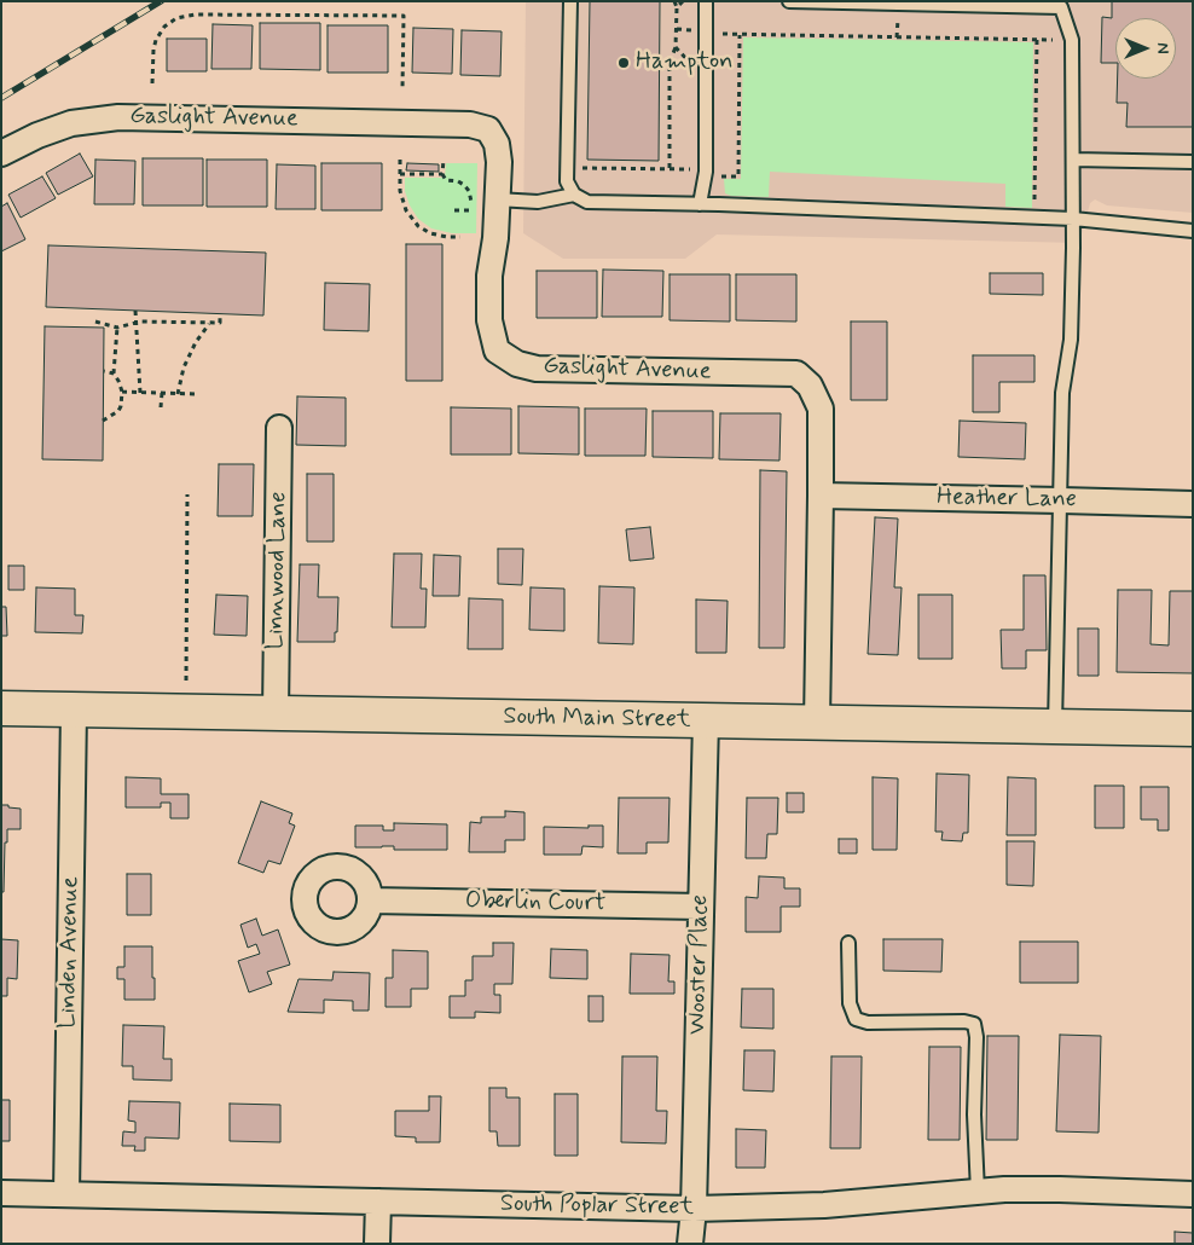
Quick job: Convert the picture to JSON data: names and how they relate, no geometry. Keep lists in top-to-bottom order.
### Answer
{
  "streets": {
    "main road": ["South Main Street"],
    "street": [
      "Gaslight Avenue",
      "Heather Lane",
      "Linnwood Lane",
      "Oberlin Court",
      "Linden Avenue",
      "Wooster Place",
      "South Poplar Street"
    ]
  },
  "crossings": [
    ["Gaslight Avenue", "Heather Lane"],
    ["Gaslight Avenue", "South Main Street"],
    ["Linnwood Lane", "South Main Street"],
    ["South Main Street", "Linden Avenue"],
    ["South Main Street", "Wooster Place"],
    ["Oberlin Court", "Wooster Place"],
    ["Linden Avenue", "South Poplar Street"],
    ["Wooster Place", "South Poplar Street"]
  ],
  "places": ["Hampton"],
  "north": "right"
}
